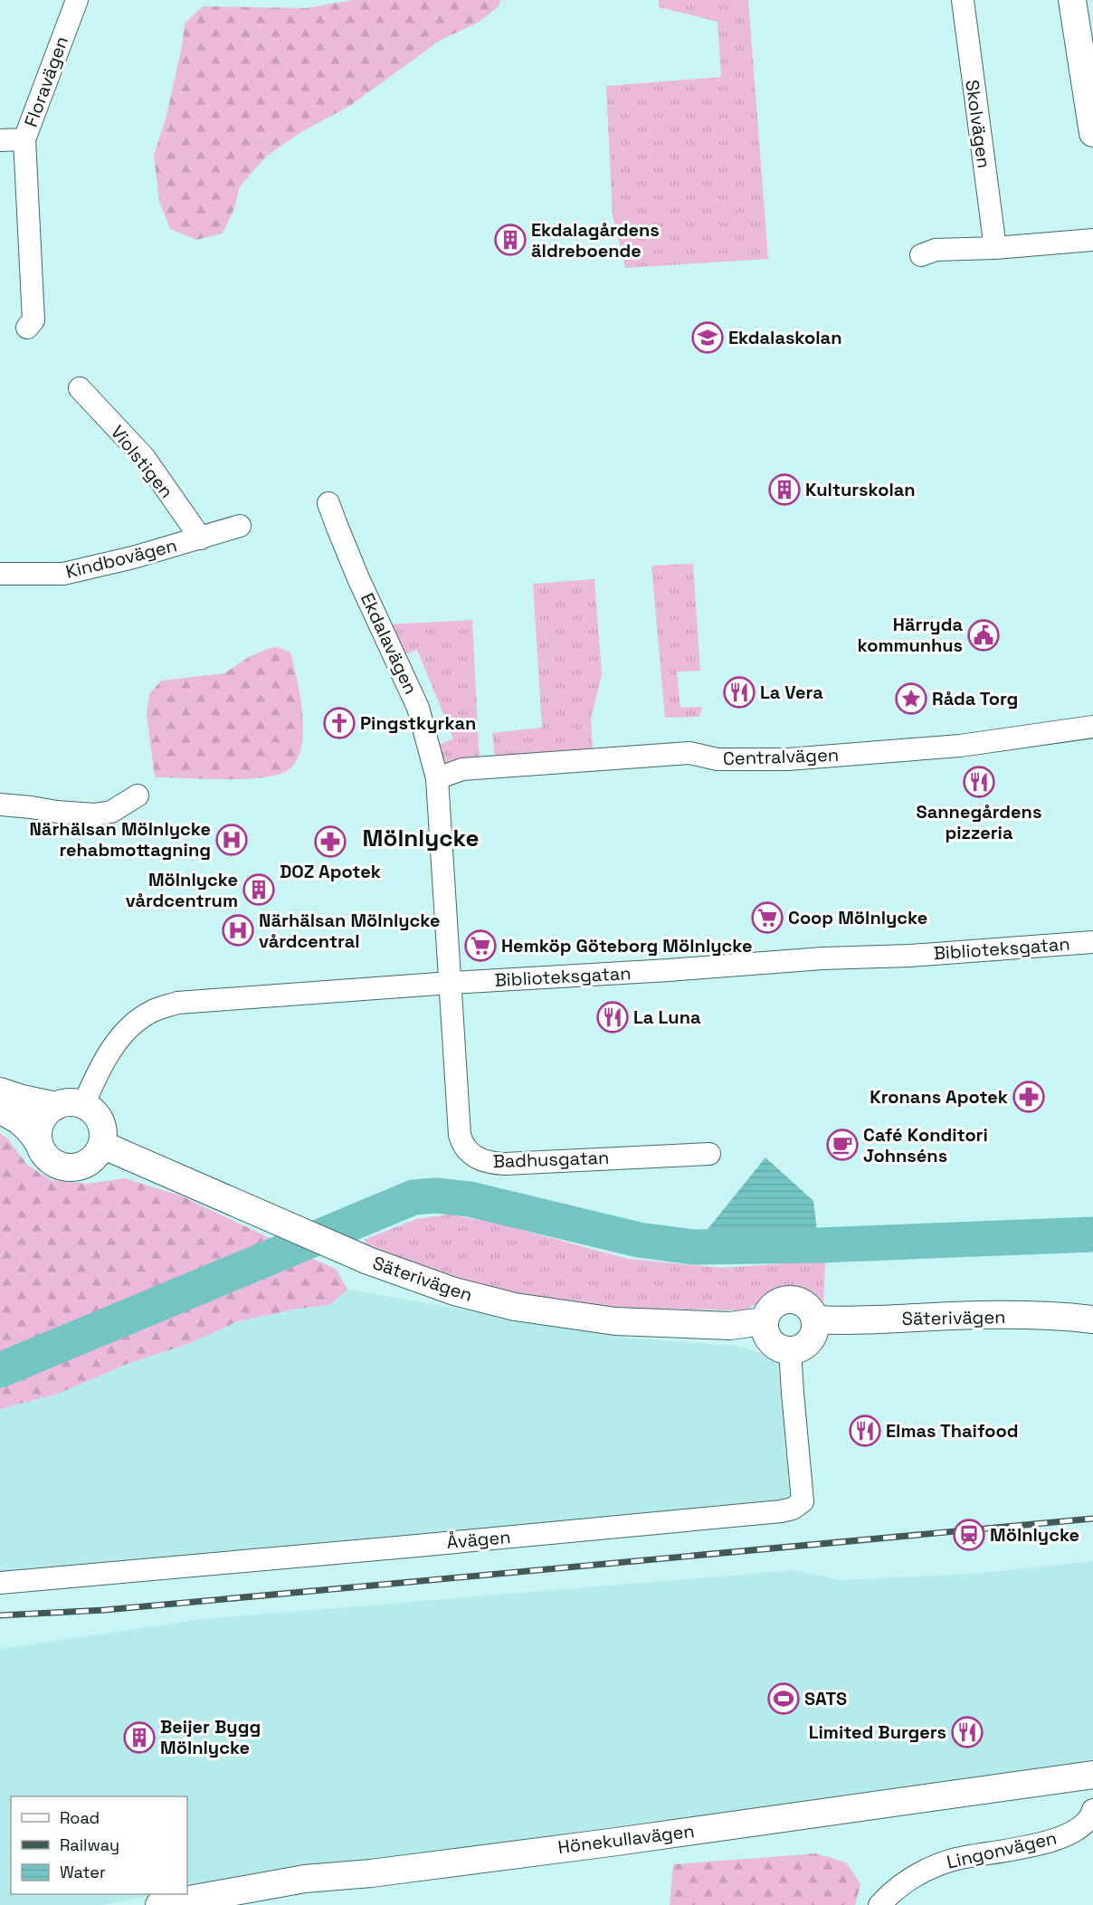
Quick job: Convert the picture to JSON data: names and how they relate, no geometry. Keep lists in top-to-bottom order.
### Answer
{
  "streets": {
    "street": [
      "Floravägen",
      "Skolvägen",
      "Violstigen",
      "Kindbovägen",
      "Ekdalavägen",
      "Centralvägen",
      "Biblioteksgatan",
      "Badhusgatan",
      "Säterivägen",
      "Åvägen",
      "Hönekullavägen",
      "Lingonvägen"
    ]
  },
  "crossings": [
    ["Violstigen", "Kindbovägen"],
    ["Ekdalavägen", "Centralvägen"],
    ["Ekdalavägen", "Biblioteksgatan"],
    ["Ekdalavägen", "Badhusgatan"],
    ["Biblioteksgatan", "Badhusgatan"],
    ["Biblioteksgatan", "Säterivägen"],
    ["Säterivägen", "Åvägen"]
  ],
  "districts": ["Mölnlycke"],
  "places": {
    "building": [
      "Ekdalagårdens äldreboende",
      "Kulturskolan",
      "Mölnlycke vårdcentrum",
      "Beijer Bygg Mölnlycke"
    ],
    "school or university": ["Ekdalaskolan"],
    "public building": ["Härryda kommunhus"],
    "restaurant": [
      "La Vera",
      "Sannegårdens pizzeria",
      "La Luna",
      "Elmas Thaifood",
      "Limited Burgers"
    ],
    "place": ["Råda Torg"],
    "church": ["Pingstkyrkan"],
    "hospital": ["Närhälsan Mölnlycke rehabmottagning", "Närhälsan Mölnlycke vårdcentral"],
    "pharmacy": ["DOZ Apotek", "Kronans Apotek"],
    "supermarket": ["Coop Mölnlycke", "Hemköp Göteborg Mölnlycke"],
    "cafe": ["Café Konditori Johnséns"],
    "station": ["Mölnlycke"],
    "sports": ["SATS"]
  },
  "legend": ["Road", "Railway", "Water"]
}
